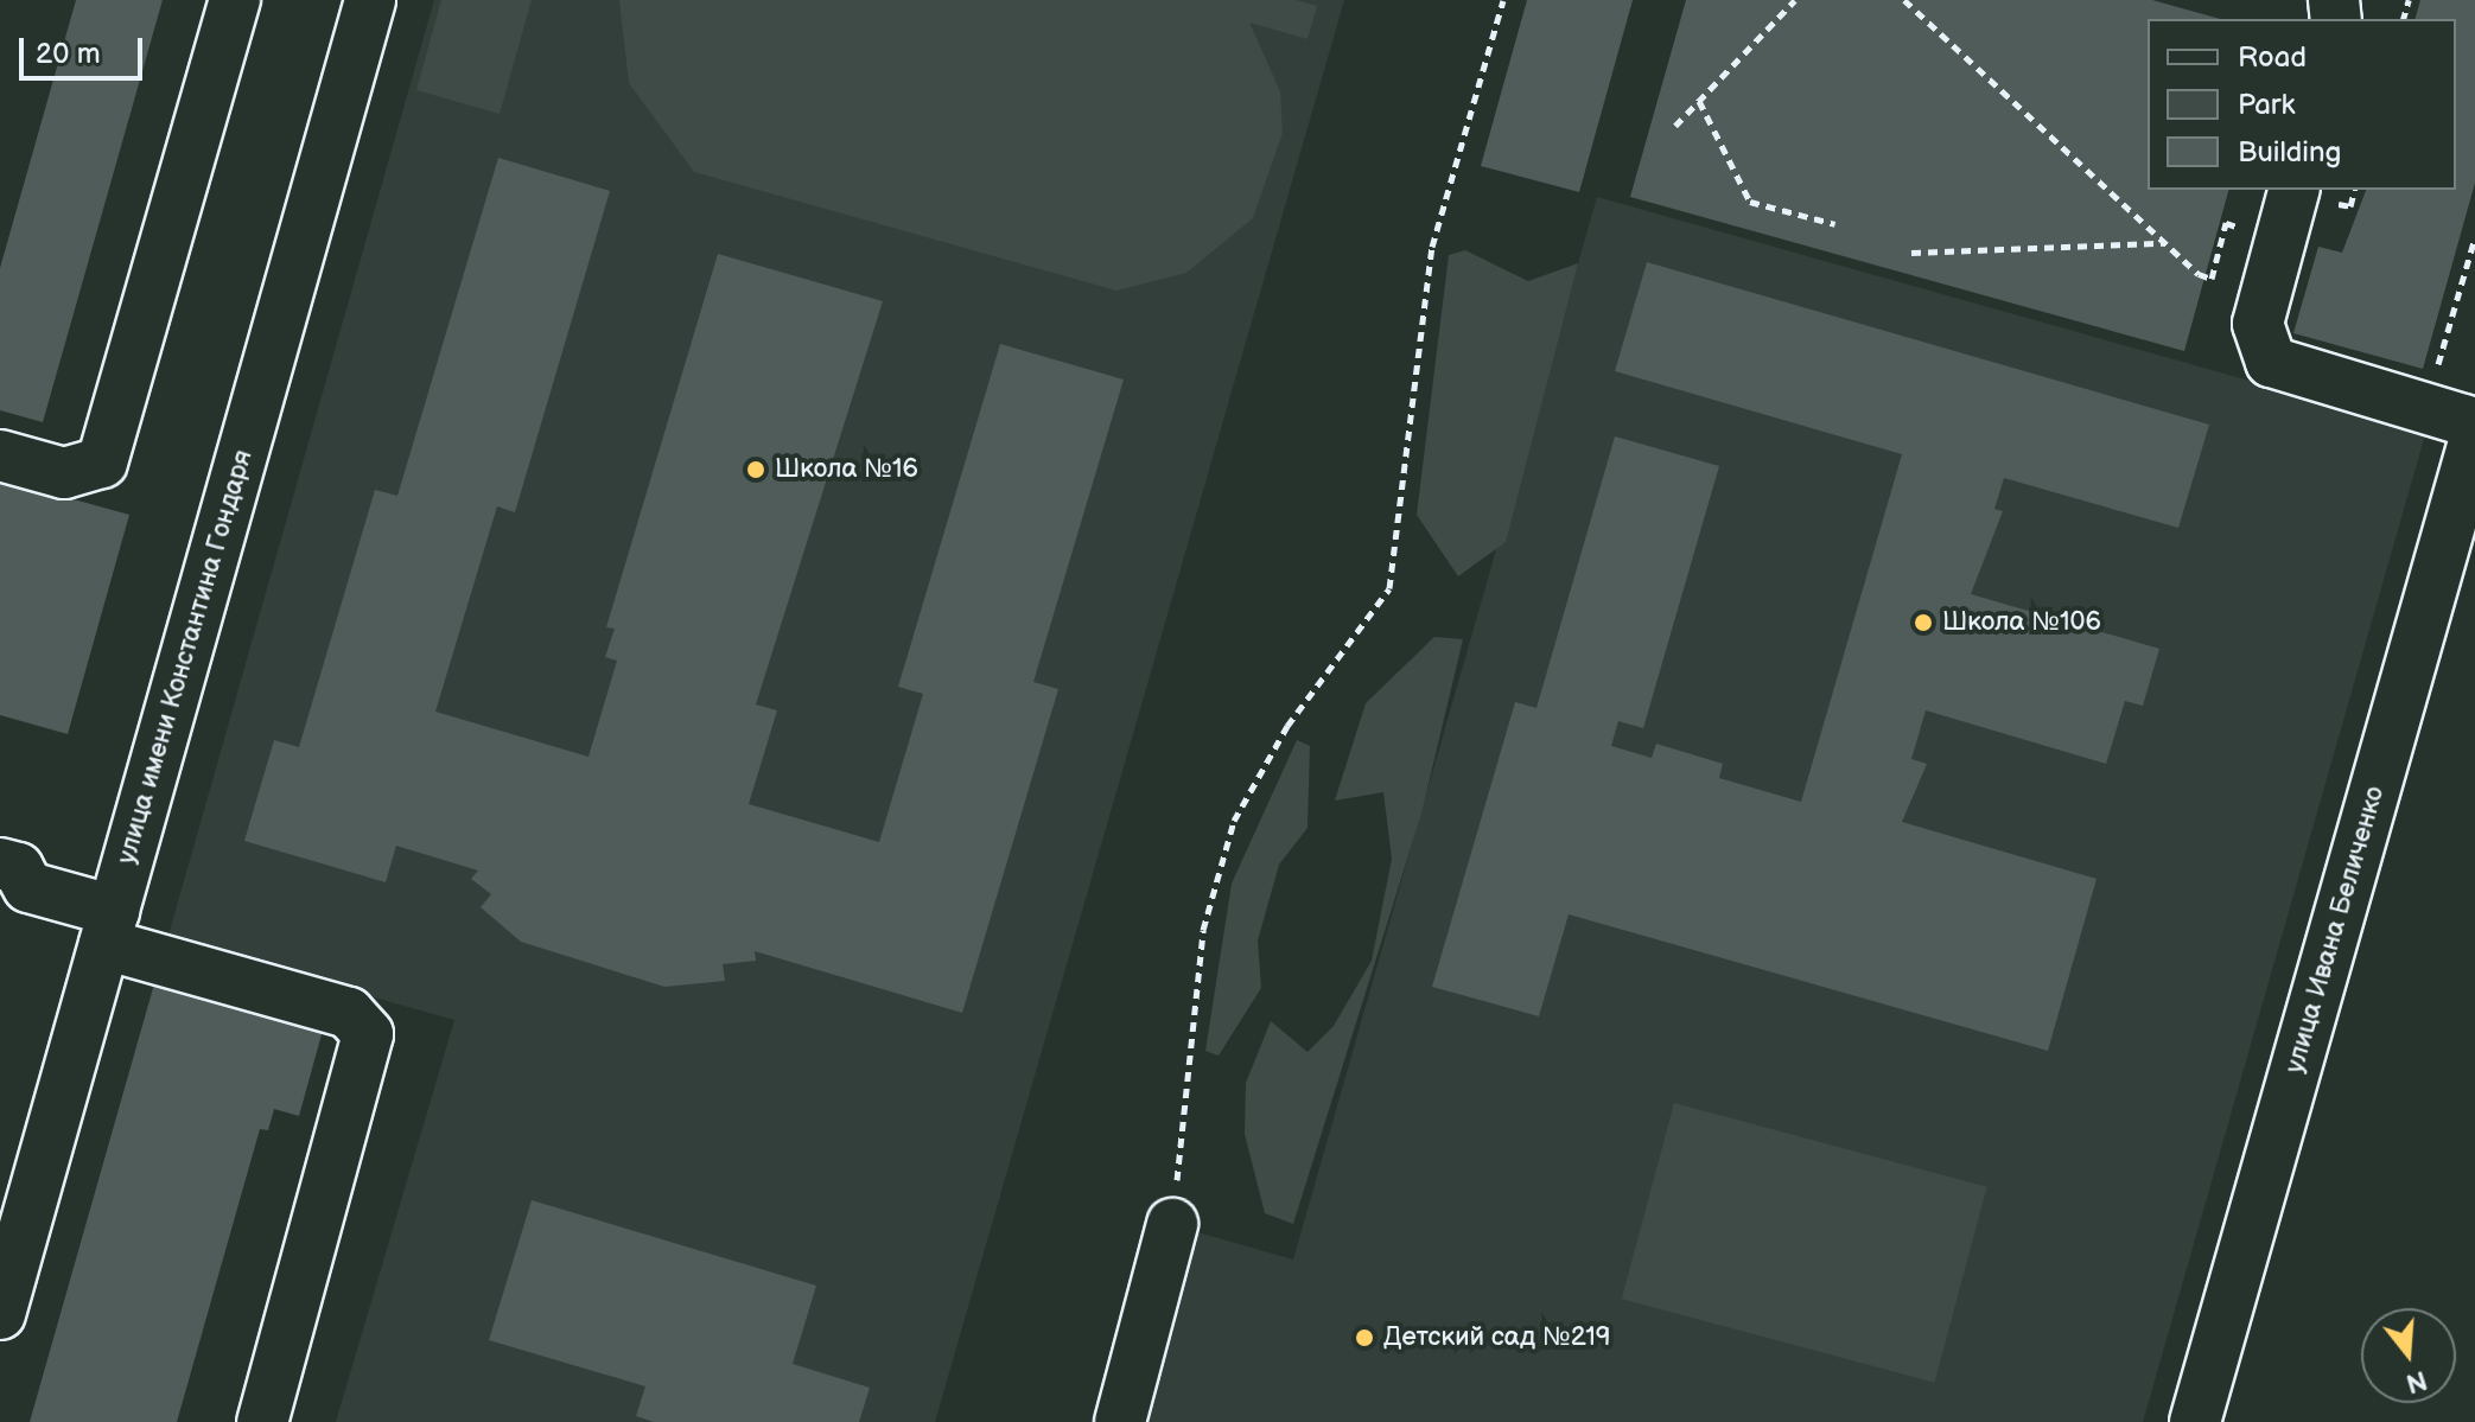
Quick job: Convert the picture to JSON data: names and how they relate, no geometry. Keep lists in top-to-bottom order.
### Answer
{
  "streets": {
    "street": ["улица имени Константина Гондаря", "улица Ивана Беличенко"]
  },
  "places": ["Школа №16", "Школа №106", "Детский сад №219"],
  "legend": ["Road", "Park", "Building"],
  "scale_bar": "20 m",
  "north": "bottom"
}
